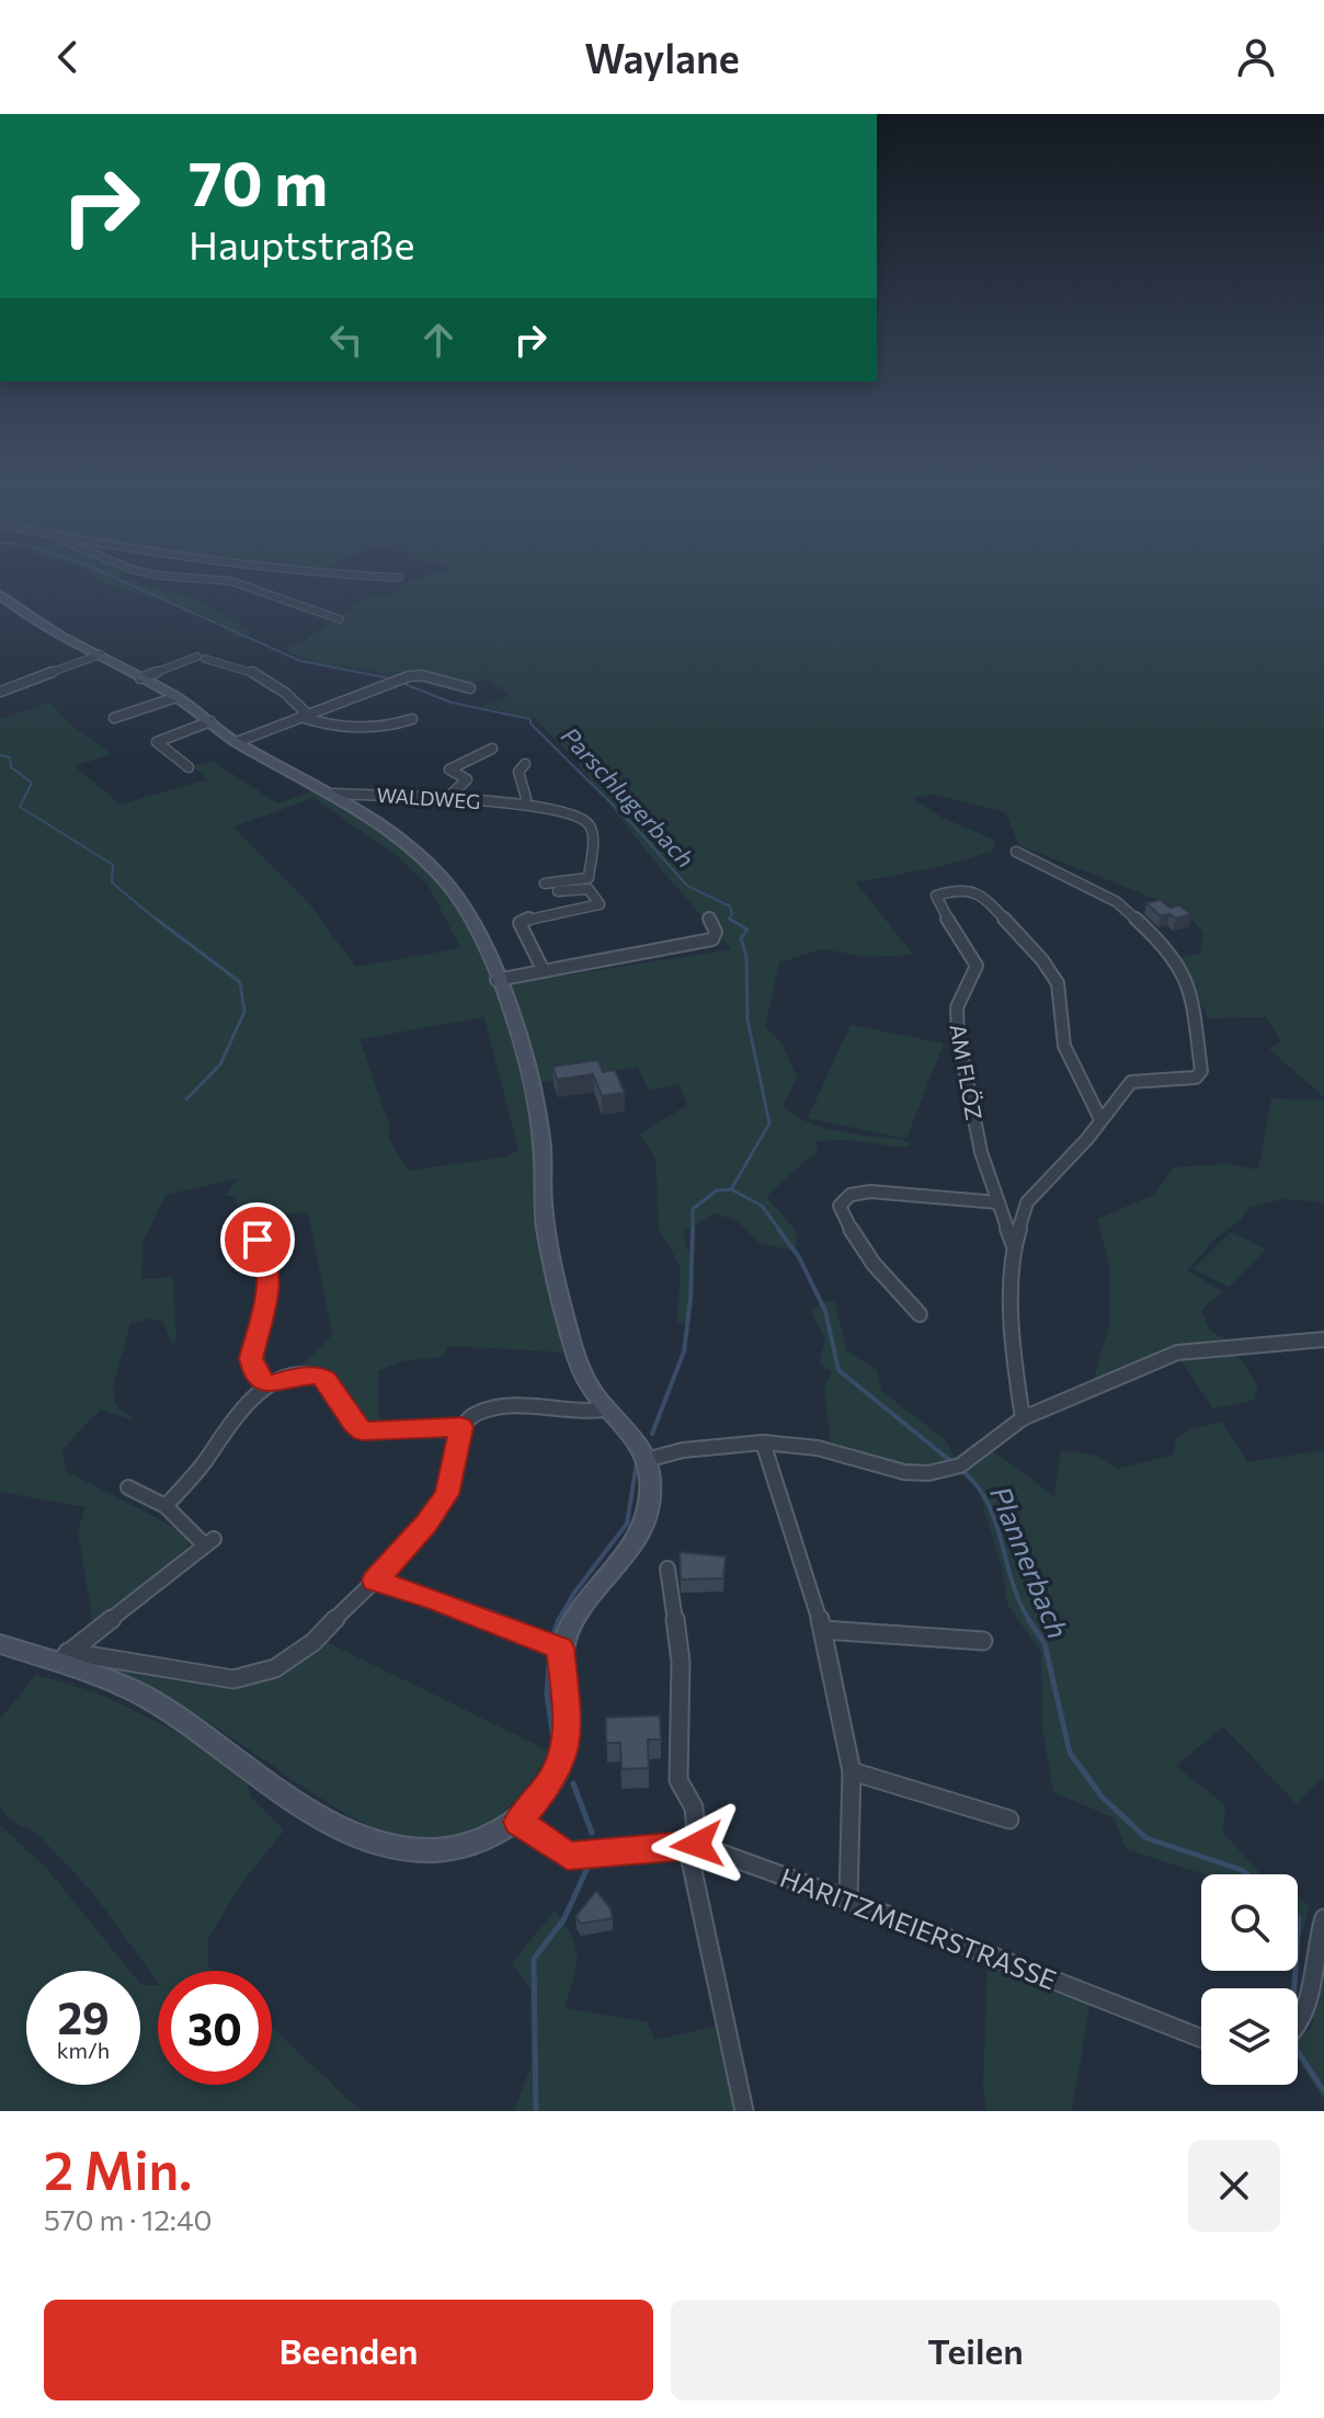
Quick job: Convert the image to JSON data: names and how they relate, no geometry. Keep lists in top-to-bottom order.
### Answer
{
  "streets": {
    "street": ["WALDWEG", "AM FLÖZ", "HARITZMEIERSTRASSE"]
  },
  "water": ["Parschlugerbach", "Plannerbach"],
  "page": {
    "header": "Waylane",
    "turn": ["70 m", "Hauptstraße"],
    "speed": "29 km/h",
    "limit": "30",
    "heading": ["2 Min.", "570 m · 12:40"],
    "buttons": ["Beenden", "Teilen"]
  }
}
